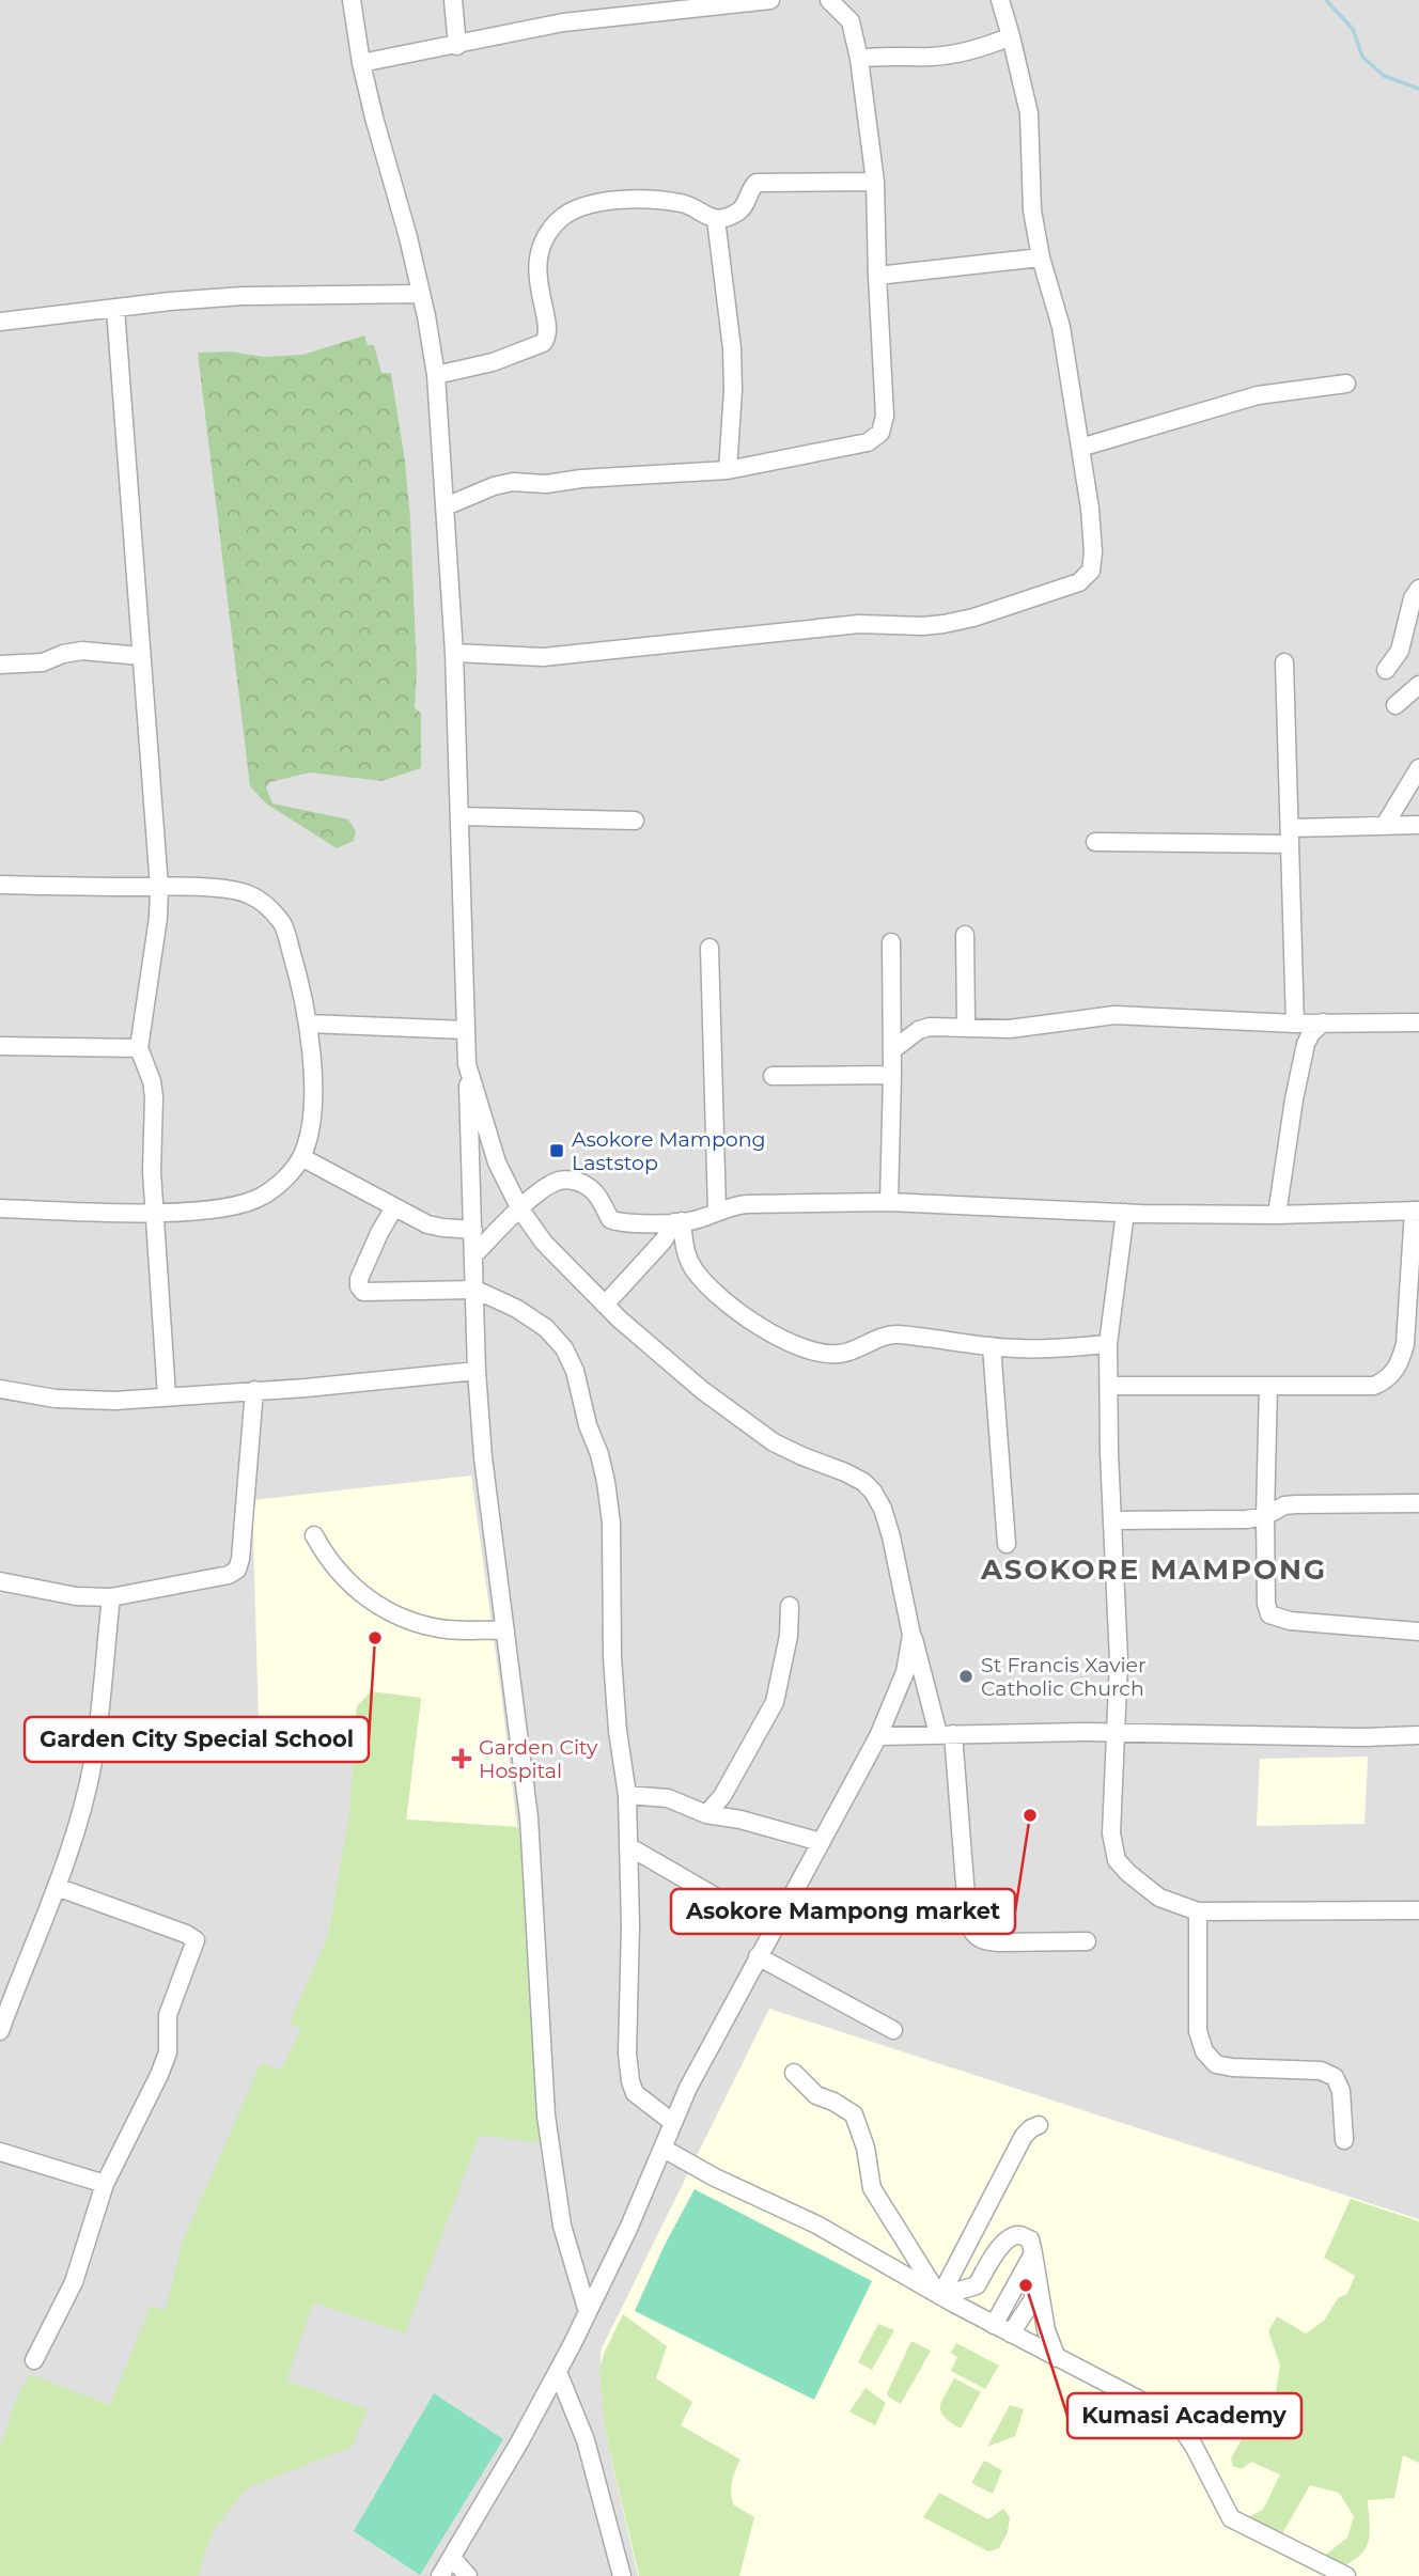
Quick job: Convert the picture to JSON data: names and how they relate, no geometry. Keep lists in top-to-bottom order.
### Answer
{
  "districts": ["ASOKORE MAMPONG"],
  "places": {
    "transit": ["Asokore Mampong Laststop"],
    "other": [
      "Garden City Special School",
      "St Francis Xavier Catholic Church",
      "Asokore Mampong market",
      "Kumasi Academy"
    ],
    "health": ["Garden City Hospital"]
  }
}
